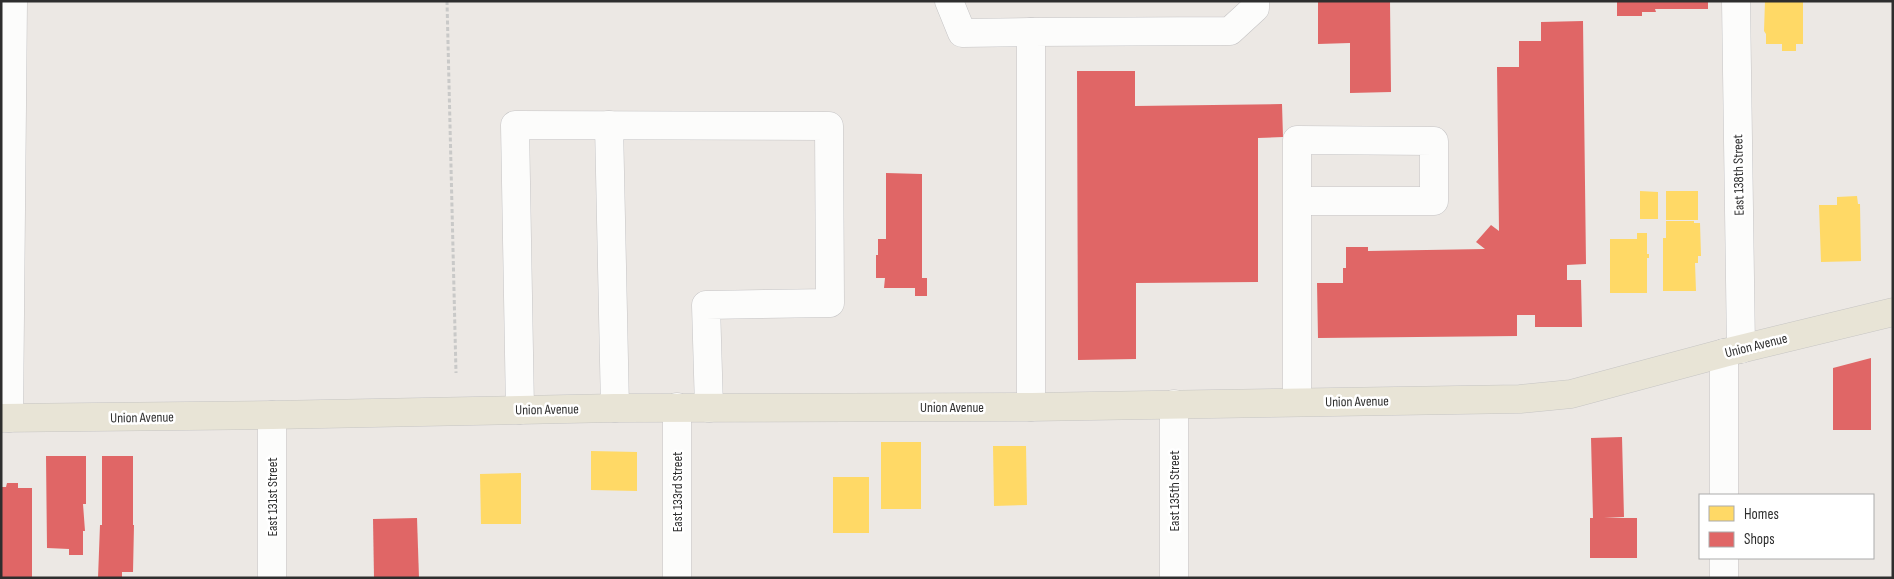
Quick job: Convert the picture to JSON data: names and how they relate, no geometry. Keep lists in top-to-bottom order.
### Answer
{
  "streets": {
    "main road": ["Union Avenue"],
    "street": [
      "East 138th Street",
      "East 135th Street",
      "East 133rd Street",
      "East 131st Street"
    ]
  },
  "crossings": [
    ["East 138th Street", "Union Avenue"],
    ["Union Avenue", "East 135th Street"],
    ["Union Avenue", "East 133rd Street"],
    ["Union Avenue", "East 131st Street"]
  ],
  "legend": ["Homes", "Shops"]
}
